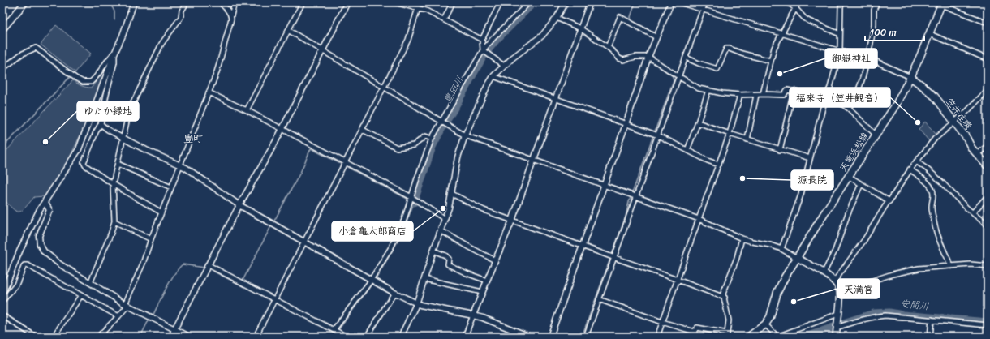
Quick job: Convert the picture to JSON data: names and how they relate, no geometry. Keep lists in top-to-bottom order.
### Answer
{
  "streets": {
    "main road": ["笠井往環", "天竜浜松線"]
  },
  "crossings": [
    ["笠井往環", "天竜浜松線"]
  ],
  "districts": ["豊町"],
  "water": ["豊田川", "安間川"],
  "places": [
    "御嶽神社",
    "福来寺（笠井観音）",
    "ゆたか緑地",
    "源長院",
    "小倉亀太郎商店",
    "天満宮"
  ],
  "scale_bar": "100 m"
}
